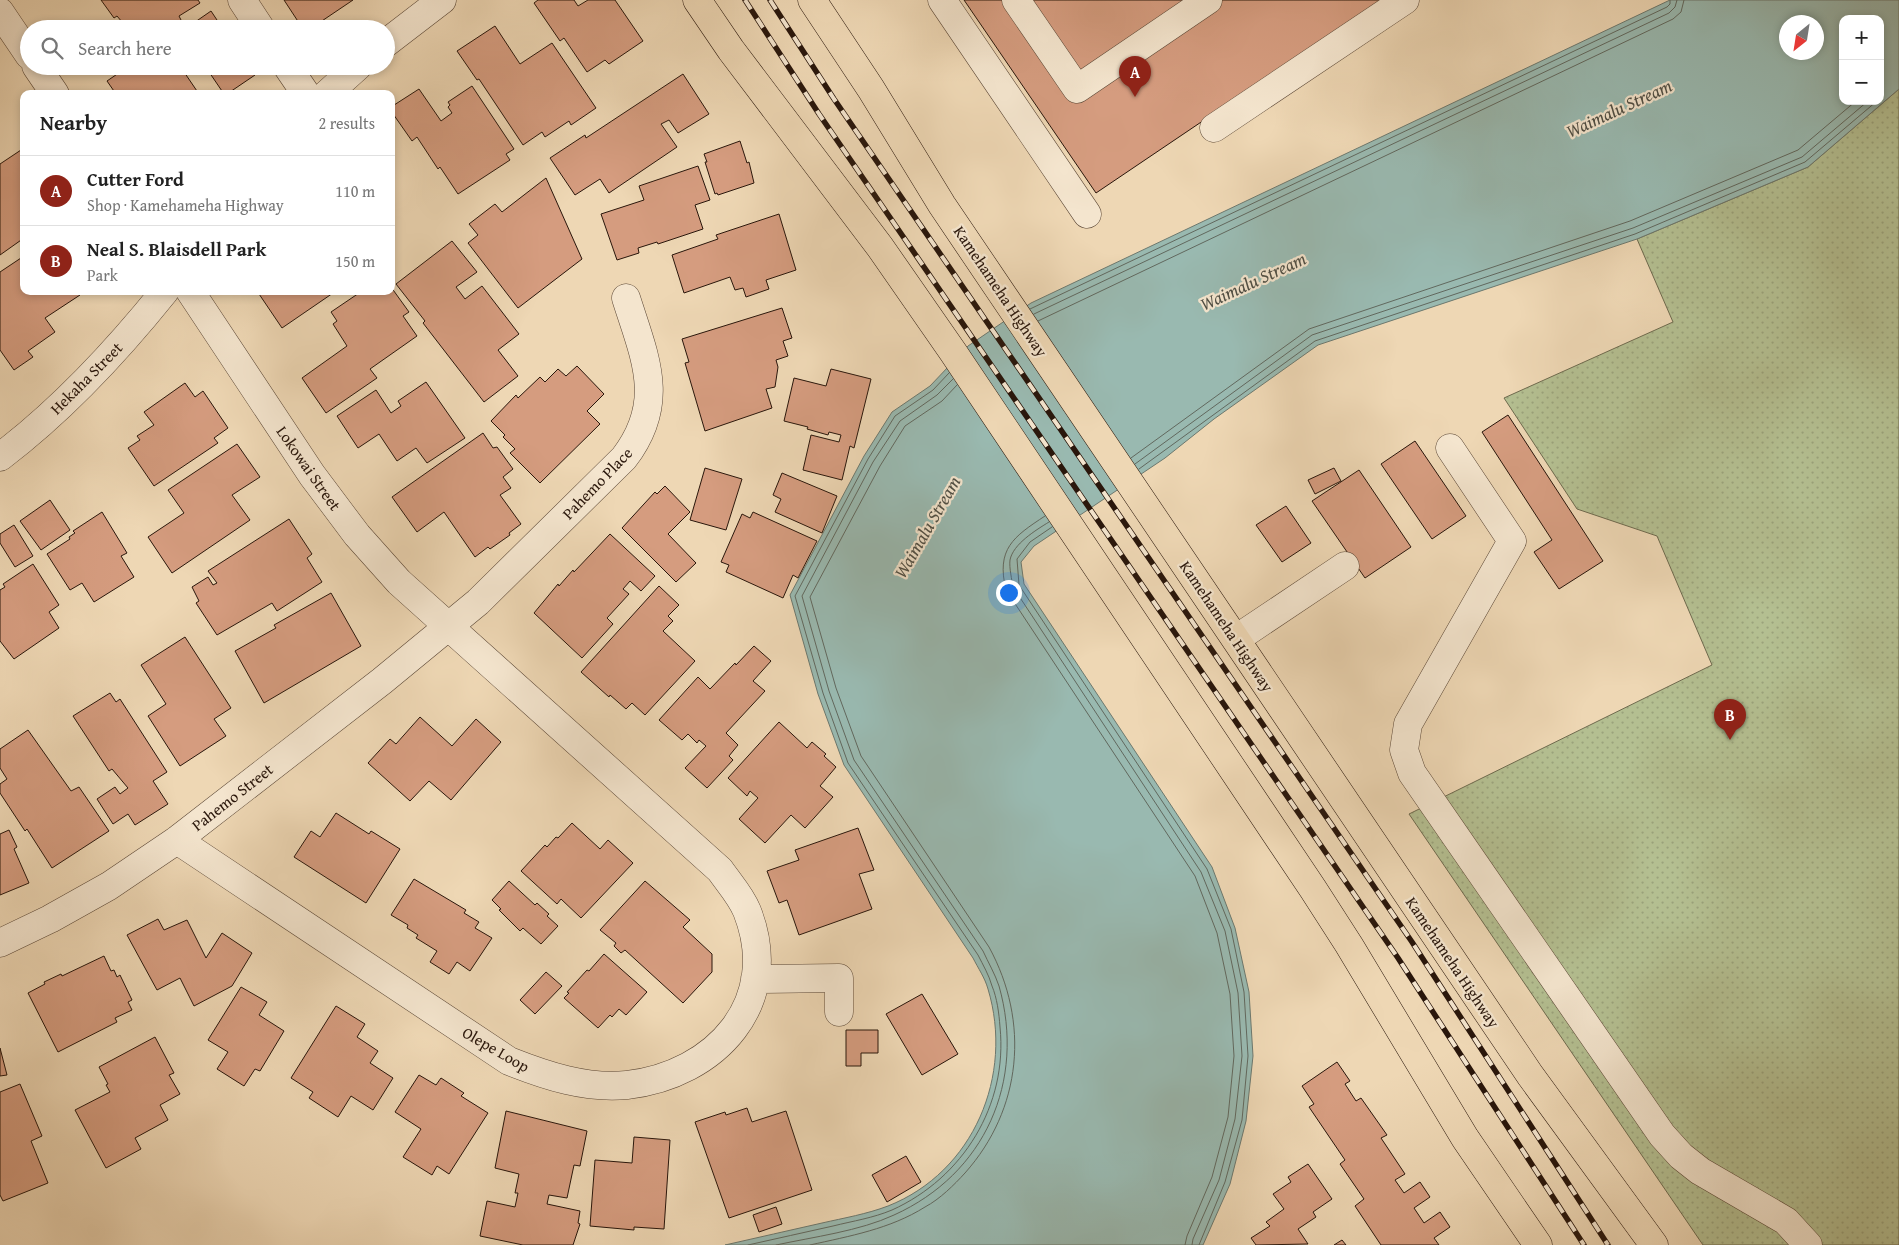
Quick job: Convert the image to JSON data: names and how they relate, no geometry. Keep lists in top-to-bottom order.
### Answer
{
  "streets": {
    "main road": ["Kamehameha Highway"],
    "street": [
      "Hekaha Street",
      "Lokowai Street",
      "Pahemo Place",
      "Pahemo Street",
      "Olepe Loop"
    ]
  },
  "crossings": [
    ["Lokowai Street", "Pahemo Place"],
    ["Lokowai Street", "Pahemo Street"],
    ["Lokowai Street", "Olepe Loop"],
    ["Pahemo Place", "Pahemo Street"],
    ["Pahemo Place", "Olepe Loop"],
    ["Pahemo Street", "Olepe Loop"]
  ],
  "water": ["Waimalu Stream"],
  "north": "bottom left",
  "page": {
    "map_buttons": ["+", "−"],
    "search": "Search here",
    "pins": ["A", "B"],
    "heading": ["Nearby", "2 results"],
    "list": [
      {
        "mark": "A",
        "name": "Cutter Ford",
        "note": "Shop · Kamehameha Highway",
        "value": "110 m"
      },
      {
        "mark": "B",
        "name": "Neal S. Blaisdell Park",
        "note": "Park",
        "value": "150 m"
      }
    ]
  }
}
